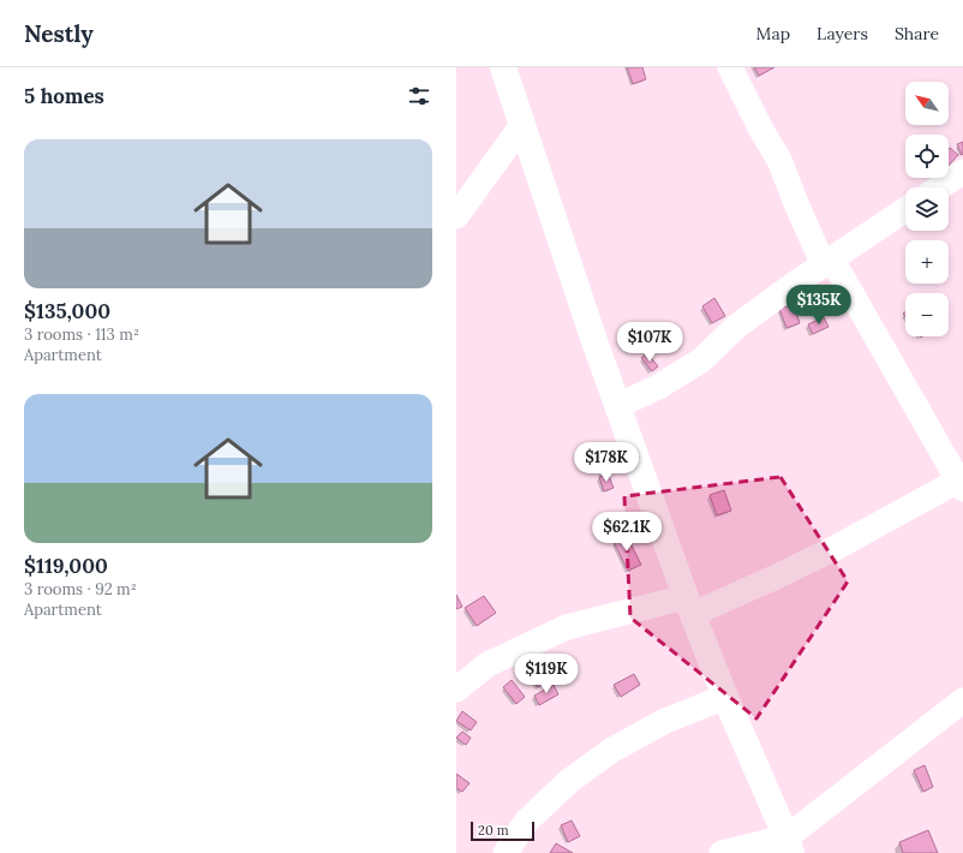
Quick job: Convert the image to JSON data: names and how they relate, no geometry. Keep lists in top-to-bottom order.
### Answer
{
  "scale_bar": "20 m",
  "north": "top left",
  "page": {
    "header": "Nestly",
    "nav": ["Map", "Layers", "Share"],
    "heading": "5 homes",
    "map_buttons": ["+", "−"],
    "list": [
      {
        "name": "$135,000",
        "note": "3 rooms · 113 m² · Apartment"
      },
      {
        "name": "$119,000",
        "note": "3 rooms · 92 m² · Apartment"
      }
    ],
    "price": [
      "$135K",
      "$107K",
      "$178K",
      "$62.1K",
      "$119K"
    ],
    "scale": "20 m"
  }
}
